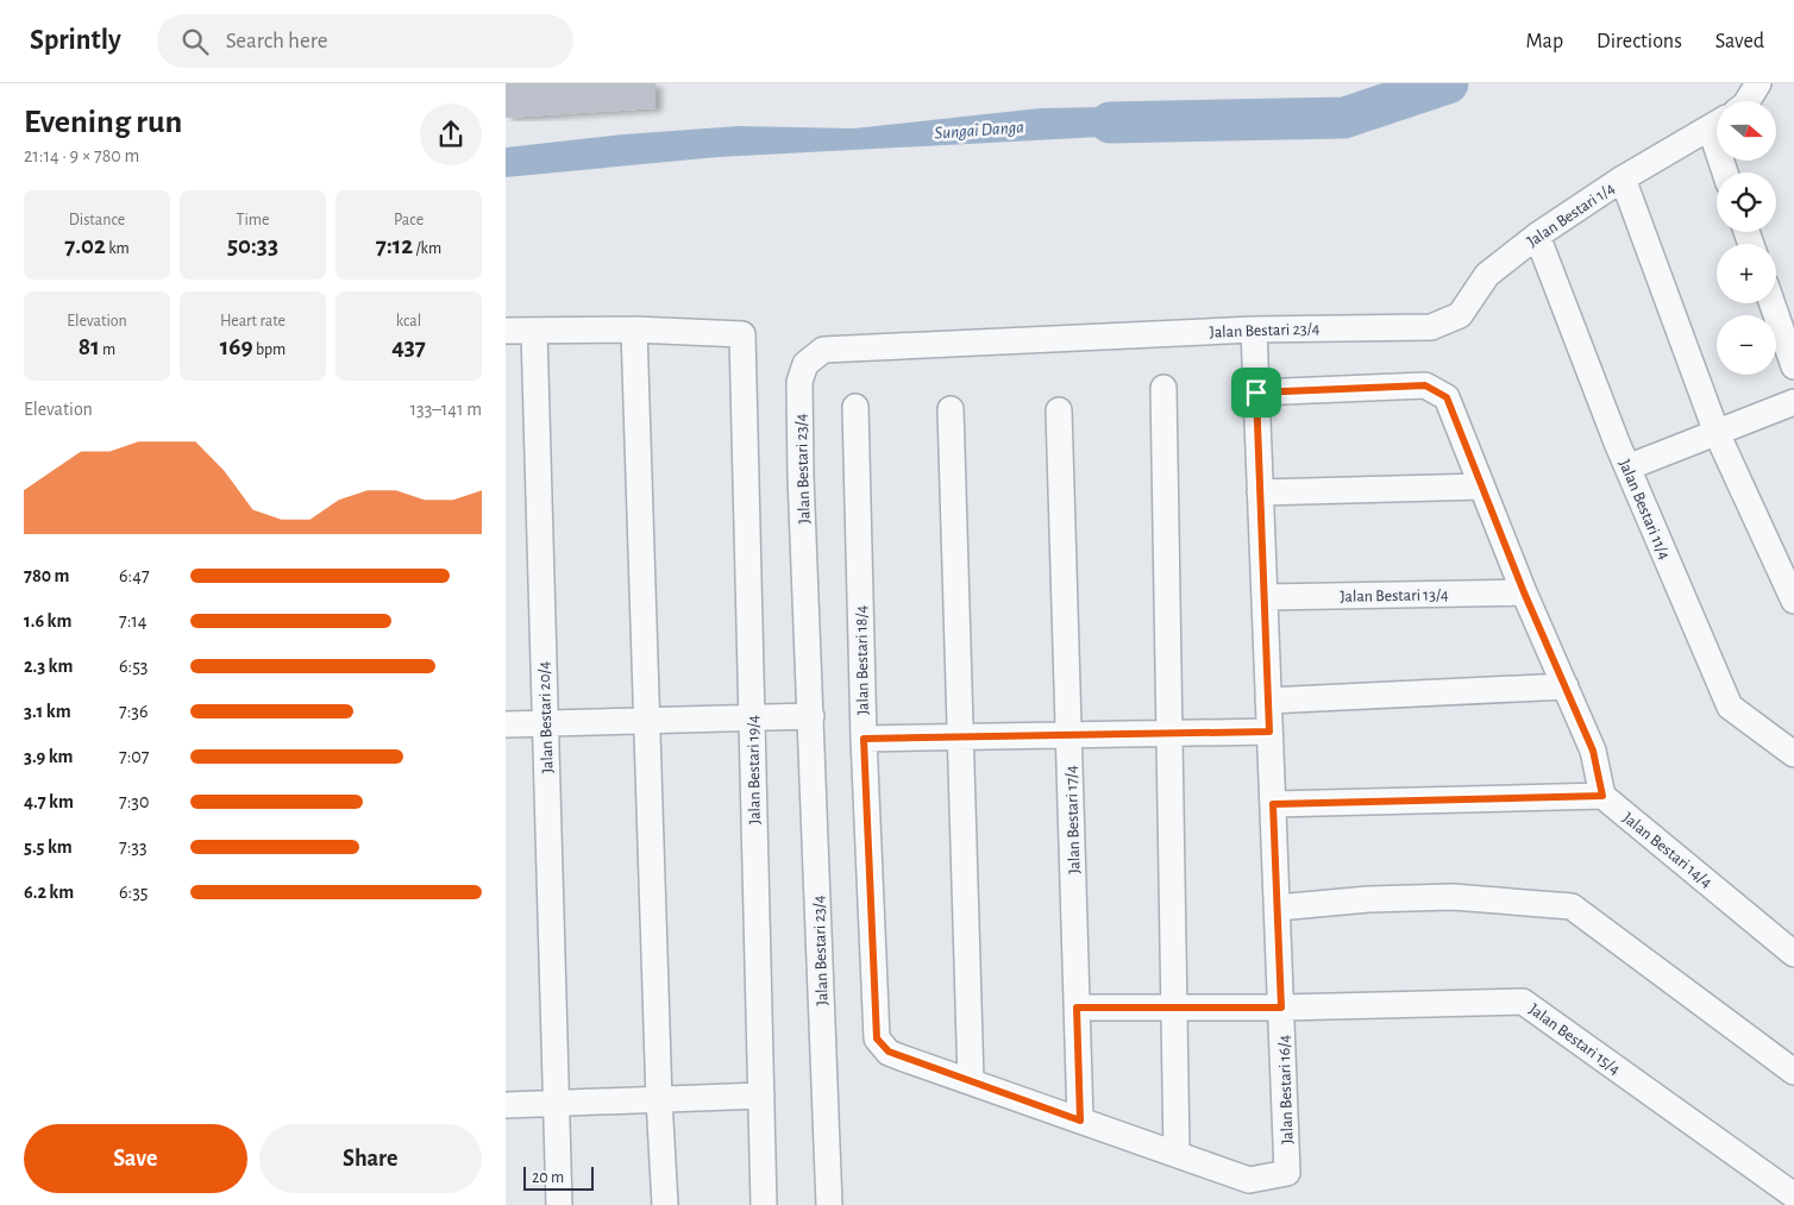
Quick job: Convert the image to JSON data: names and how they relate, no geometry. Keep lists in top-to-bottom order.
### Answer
{
  "streets": {
    "street": [
      "Jalan Bestari 1/4",
      "Jalan Bestari 23/4",
      "Jalan Bestari 11/4",
      "Jalan Bestari 13/4",
      "Jalan Bestari 18/4",
      "Jalan Bestari 20/4",
      "Jalan Bestari 19/4",
      "Jalan Bestari 17/4",
      "Jalan Bestari 14/4",
      "Jalan Bestari 15/4",
      "Jalan Bestari 16/4"
    ]
  },
  "crossings": [
    ["Jalan Bestari 1/4", "Jalan Bestari 23/4"],
    ["Jalan Bestari 1/4", "Jalan Bestari 11/4"],
    ["Jalan Bestari 23/4", "Jalan Bestari 16/4"],
    ["Jalan Bestari 13/4", "Jalan Bestari 16/4"],
    ["Jalan Bestari 17/4", "Jalan Bestari 15/4"],
    ["Jalan Bestari 15/4", "Jalan Bestari 16/4"]
  ],
  "water": ["Sungai Danga"],
  "scale_bar": "20 m",
  "north": "right",
  "page": {
    "header": "Sprintly",
    "search": "Search here",
    "nav": ["Map", "Directions", "Saved"],
    "heading": ["Evening run", "21:14 · 9 × 780 m"],
    "map_buttons": ["+", "−"],
    "stats": [
      ["Distance", "7.02 km"],
      ["Time", "50:33"],
      ["Pace", "7:12 /km"],
      ["Elevation", "81 m"],
      ["Heart rate", "169 bpm"],
      ["kcal", "437"]
    ],
    "chart": ["Elevation", "133–141 m"],
    "list": [
      {
        "name": "780 m",
        "note": "6:47"
      },
      {
        "name": "1.6 km",
        "note": "7:14"
      },
      {
        "name": "2.3 km",
        "note": "6:53"
      },
      {
        "name": "3.1 km",
        "note": "7:36"
      },
      {
        "name": "3.9 km",
        "note": "7:07"
      },
      {
        "name": "4.7 km",
        "note": "7:30"
      },
      {
        "name": "5.5 km",
        "note": "7:33"
      },
      {
        "name": "6.2 km",
        "note": "6:35"
      }
    ],
    "buttons": ["Save", "Share"],
    "scale": "20 m"
  }
}
